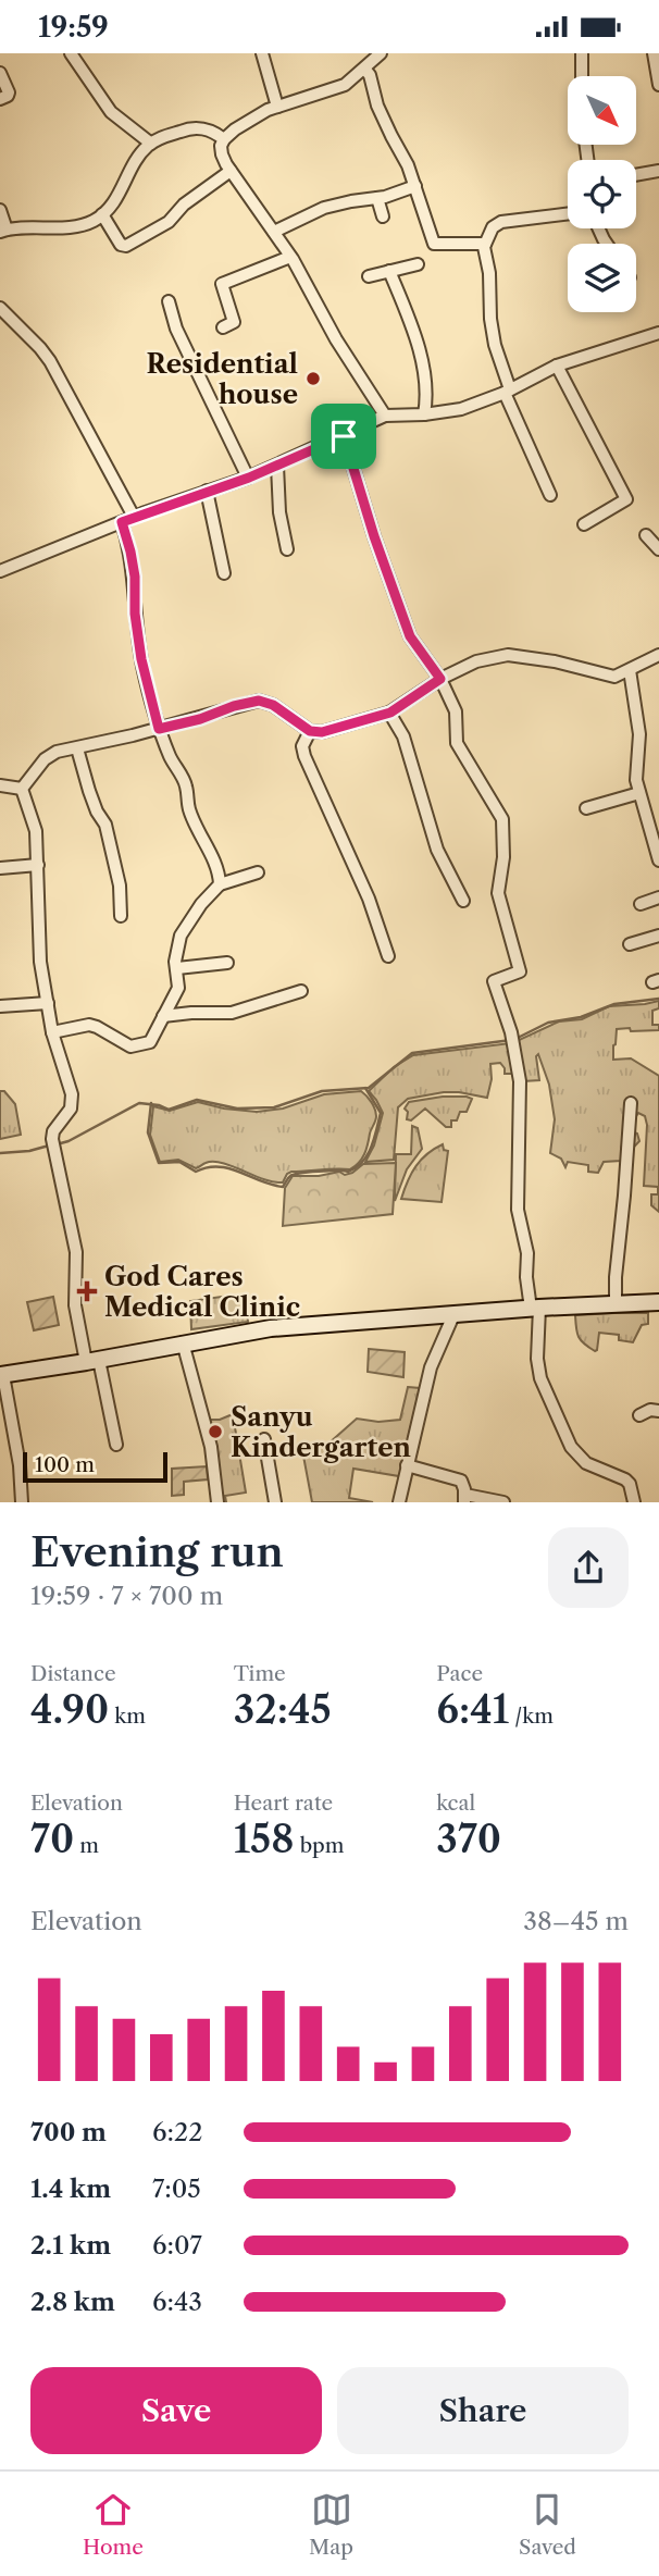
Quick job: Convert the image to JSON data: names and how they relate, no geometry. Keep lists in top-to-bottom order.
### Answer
{
  "places": {
    "other": ["Residential house", "Sanyu Kindergarten"],
    "health": ["God Cares Medical Clinic"]
  },
  "scale_bar": "100 m",
  "north": "bottom right",
  "page": {
    "status": "19:59",
    "scale": "100 m",
    "heading": ["Evening run", "19:59 · 7 × 700 m"],
    "stats": [
      ["Distance", "4.90 km"],
      ["Time", "32:45"],
      ["Pace", "6:41 /km"],
      ["Elevation", "70 m"],
      ["Heart rate", "158 bpm"],
      ["kcal", "370"]
    ],
    "chart": ["Elevation", "38–45 m"],
    "list": [
      {
        "name": "700 m",
        "note": "6:22"
      },
      {
        "name": "1.4 km",
        "note": "7:05"
      },
      {
        "name": "2.1 km",
        "note": "6:07"
      },
      {
        "name": "2.8 km",
        "note": "6:43"
      }
    ],
    "buttons": ["Save", "Share"],
    "tabs": ["Home", "Map", "Saved"]
  }
}
